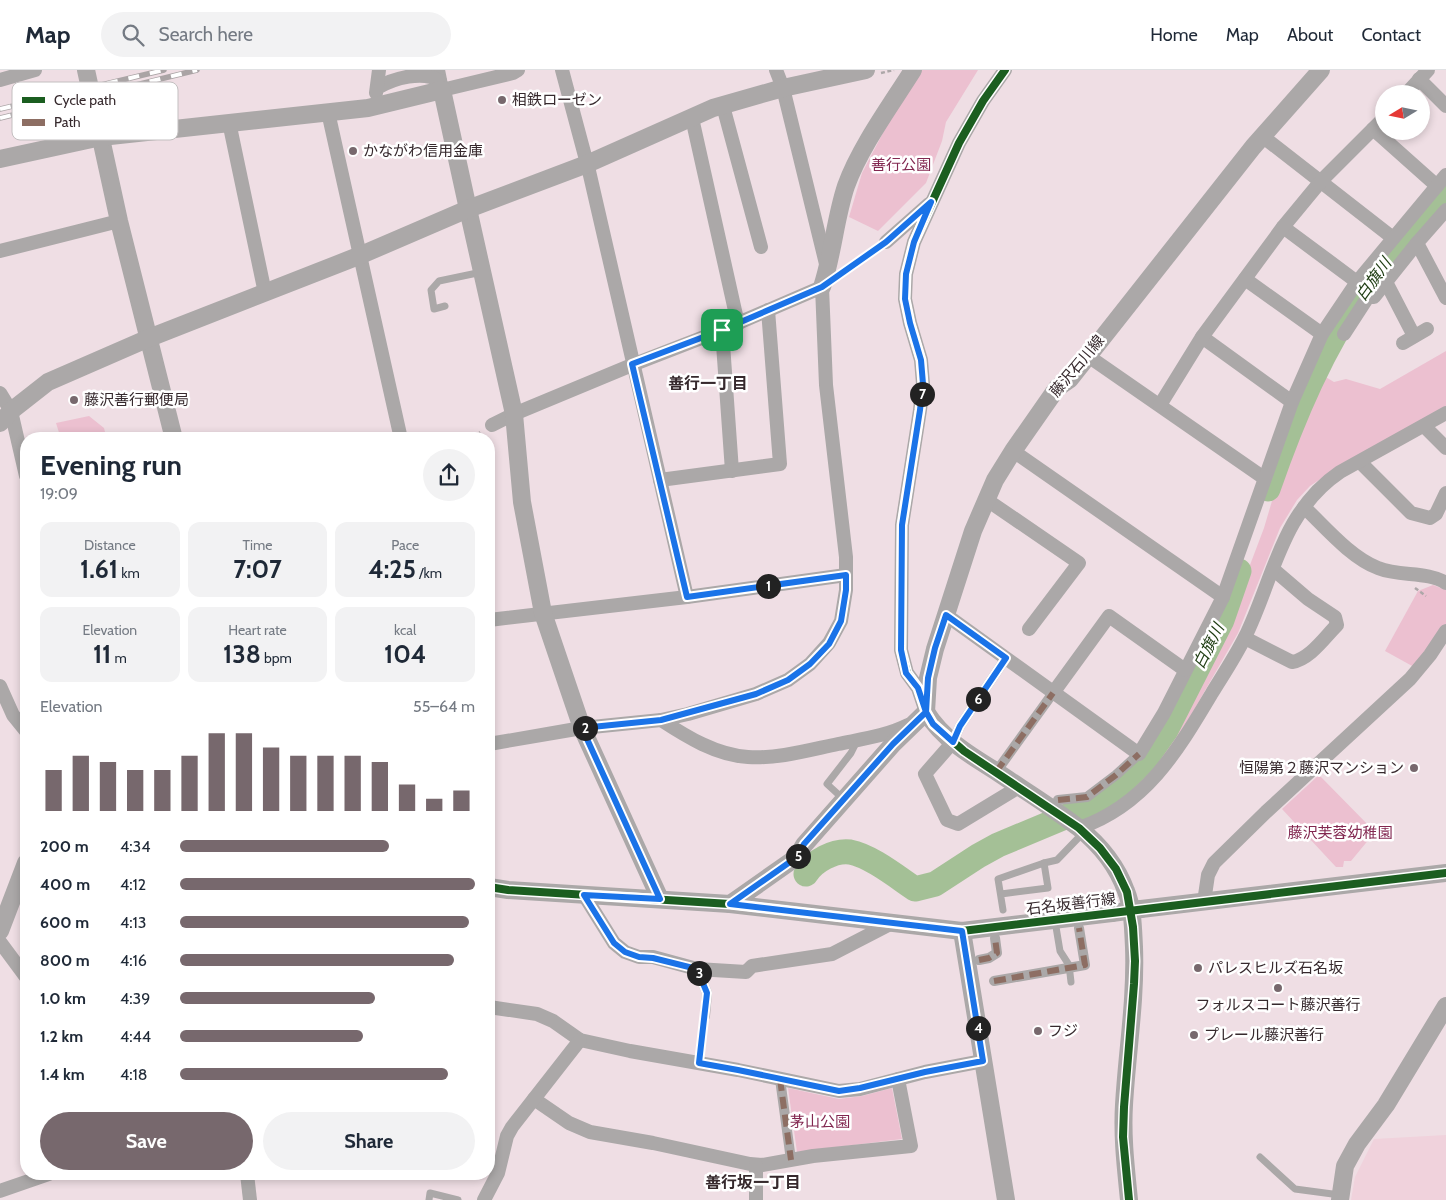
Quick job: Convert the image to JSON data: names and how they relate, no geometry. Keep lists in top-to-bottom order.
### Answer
{
  "streets": {
    "street": ["藤沢石川線", "石名坂善行線"]
  },
  "districts": ["善行一丁目", "善行坂一丁目"],
  "water": ["白旗川"],
  "parks": ["善行公園", "藤沢芙蓉幼稚園", "茅山公園"],
  "places": [
    "相鉄ローゼン",
    "かながわ信用金庫",
    "藤沢善行郵便局",
    "恒陽第２藤沢マンション",
    "パレスヒルズ石名坂",
    "フォルスコート藤沢善行",
    "フジ",
    "プレール藤沢善行"
  ],
  "legend": ["Cycle path", "Path"],
  "north": "left",
  "page": {
    "header": "Map",
    "search": "Search here",
    "nav": [
      "Home",
      "Map",
      "About",
      "Contact"
    ],
    "pins": [
      "7",
      "1",
      "6",
      "2",
      "5",
      "3",
      "4"
    ],
    "heading": ["Evening run", "19:09"],
    "stats": [
      ["Distance", "1.61 km"],
      ["Time", "7:07"],
      ["Pace", "4:25 /km"],
      ["Elevation", "11 m"],
      ["Heart rate", "138 bpm"],
      ["kcal", "104"]
    ],
    "chart": ["Elevation", "55–64 m"],
    "list": [
      {
        "name": "200 m",
        "note": "4:34"
      },
      {
        "name": "400 m",
        "note": "4:12"
      },
      {
        "name": "600 m",
        "note": "4:13"
      },
      {
        "name": "800 m",
        "note": "4:16"
      },
      {
        "name": "1.0 km",
        "note": "4:39"
      },
      {
        "name": "1.2 km",
        "note": "4:44"
      },
      {
        "name": "1.4 km",
        "note": "4:18"
      }
    ],
    "buttons": ["Save", "Share"]
  }
}
